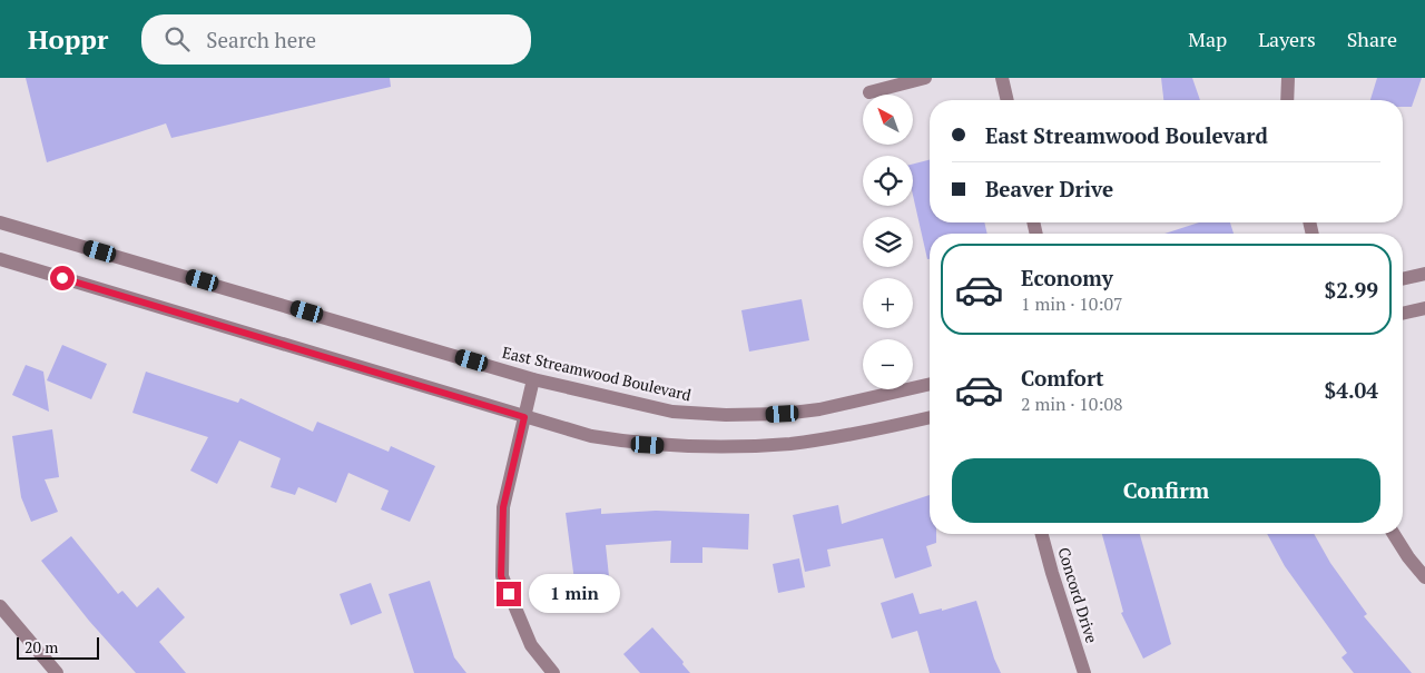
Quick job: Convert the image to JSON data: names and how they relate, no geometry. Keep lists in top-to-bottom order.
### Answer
{
  "streets": {
    "street": ["East Streamwood Boulevard", "Concord Drive"]
  },
  "scale_bar": "20 m",
  "north": "top left",
  "page": {
    "header": "Hoppr",
    "search": "Search here",
    "nav": ["Map", "Layers", "Share"],
    "map_buttons": ["+", "−"],
    "banner": ["East Streamwood Boulevard", "Beaver Drive"],
    "list": [
      {
        "name": "Economy",
        "note": "1 min · 10:07",
        "value": "$2.99"
      },
      {
        "name": "Comfort",
        "note": "2 min · 10:08",
        "value": "$4.04"
      }
    ],
    "buttons": "Confirm",
    "bubble": "1 min",
    "scale": "20 m"
  }
}
